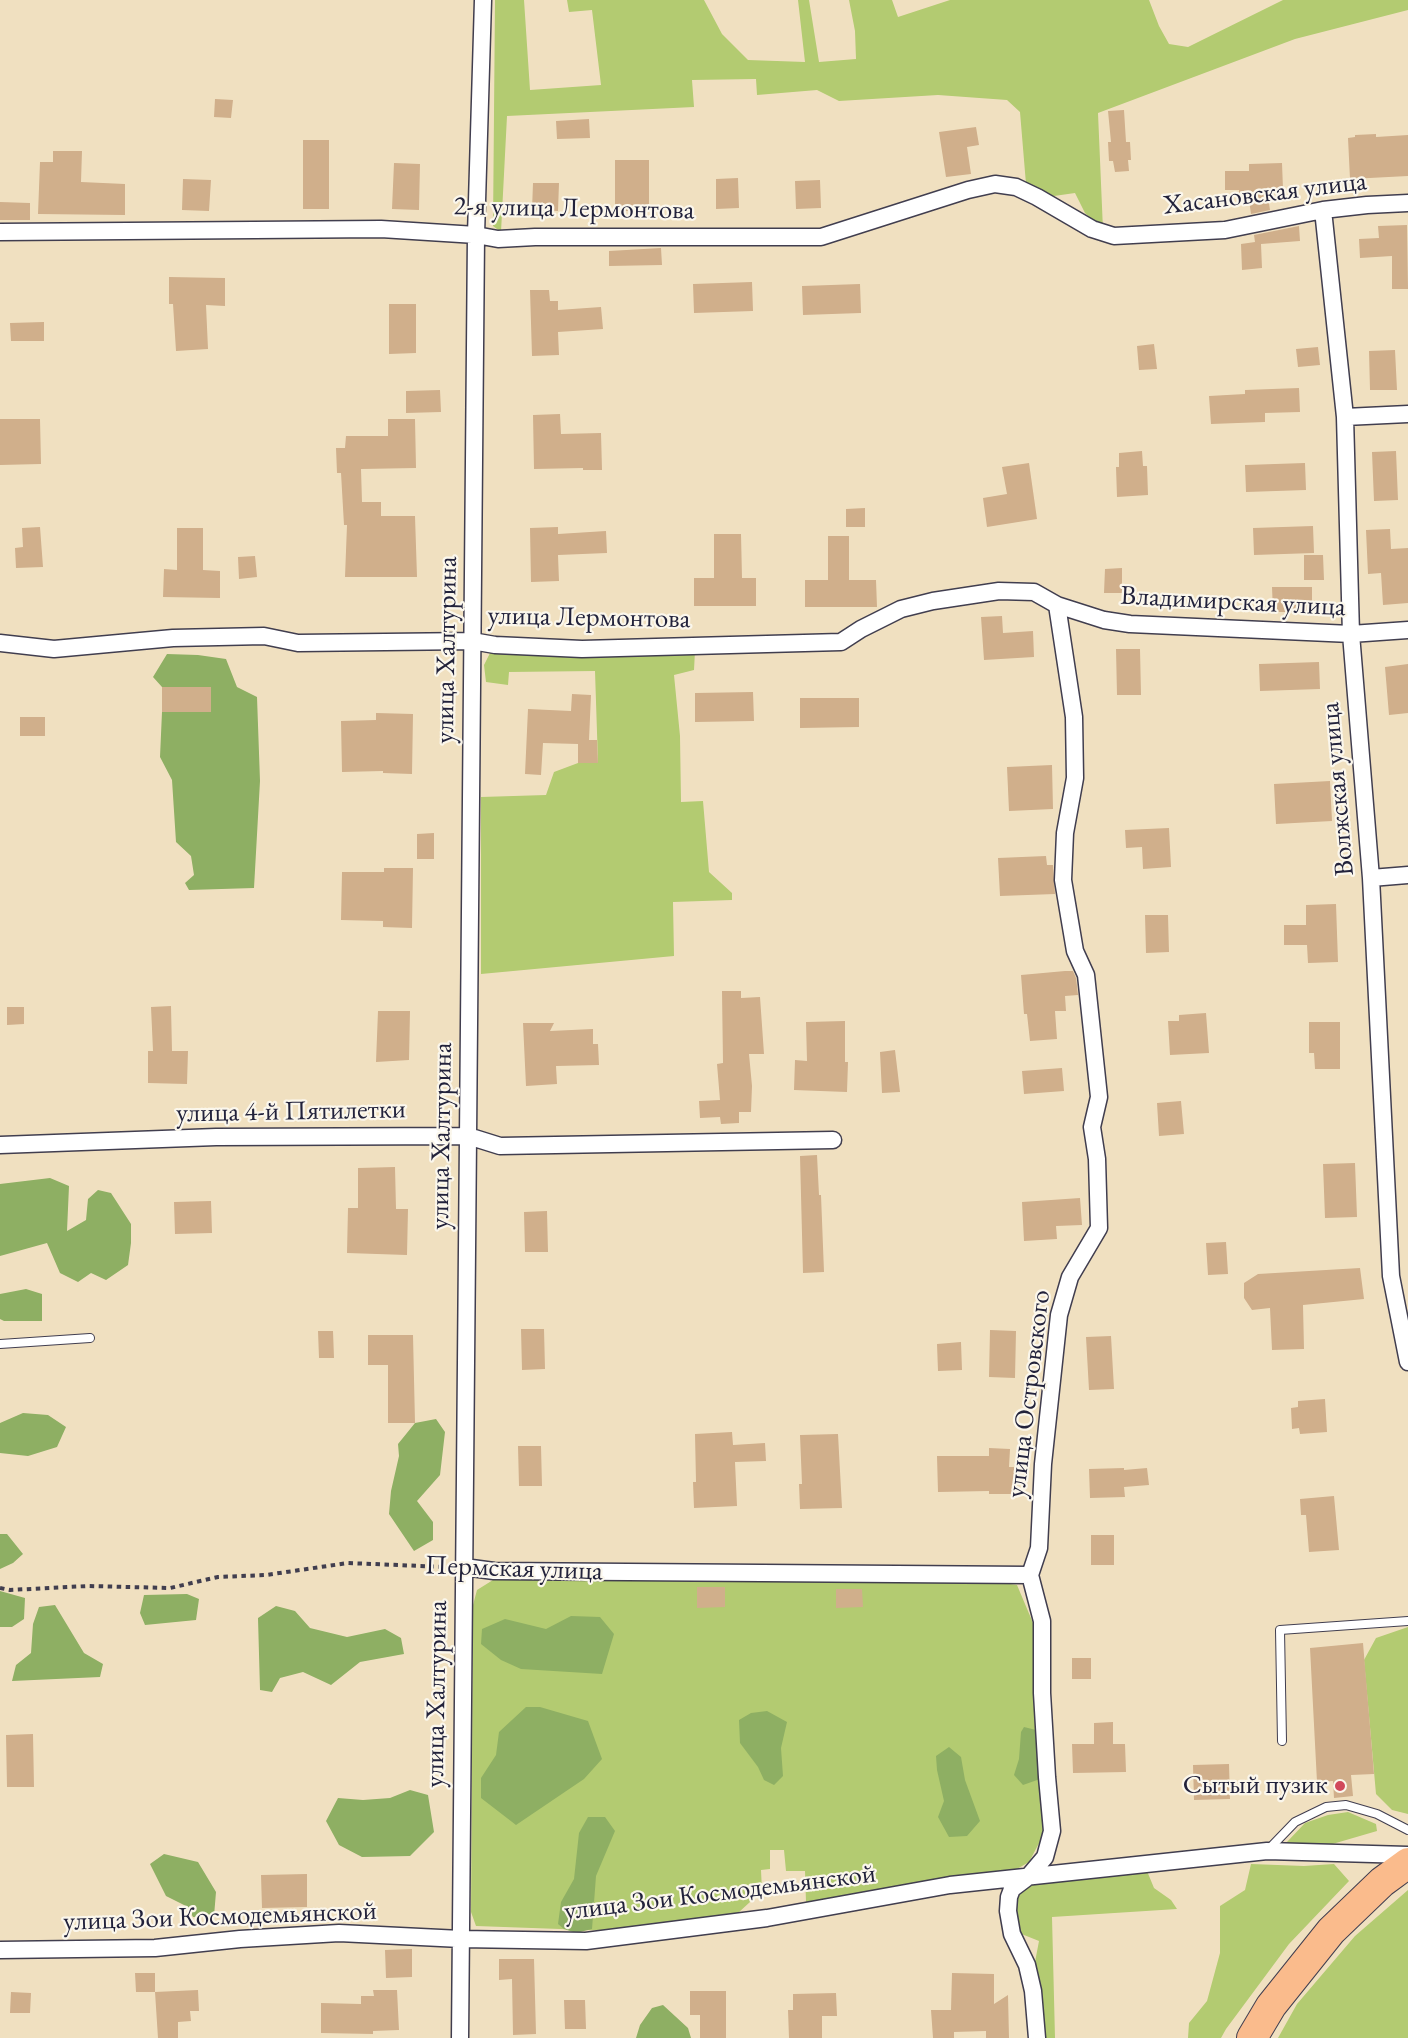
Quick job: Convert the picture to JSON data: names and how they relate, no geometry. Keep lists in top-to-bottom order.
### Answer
{
  "streets": {
    "street": [
      "Хасановская улица",
      "2-я улица Лермонтова",
      "Владимирская улица",
      "улица Лермонтова",
      "улица Халтурина",
      "Волжская улица",
      "улица 4-й Пятилетки",
      "улица Островского",
      "Пермская улица",
      "улица Зои Космодемьянской"
    ]
  },
  "crossings": [
    ["Хасановская улица", "2-я улица Лермонтова"],
    ["Хасановская улица", "Волжская улица"],
    ["2-я улица Лермонтова", "улица Халтурина"],
    ["Владимирская улица", "улица Лермонтова"],
    ["Владимирская улица", "Волжская улица"],
    ["Владимирская улица", "улица Островского"],
    ["улица Лермонтова", "улица Халтурина"],
    ["улица Лермонтова", "улица Островского"],
    ["улица Халтурина", "улица 4-й Пятилетки"],
    ["улица Халтурина", "Пермская улица"],
    ["улица Халтурина", "улица Зои Космодемьянской"],
    ["улица Островского", "Пермская улица"]
  ],
  "places": ["Сытый пузик"]
}
